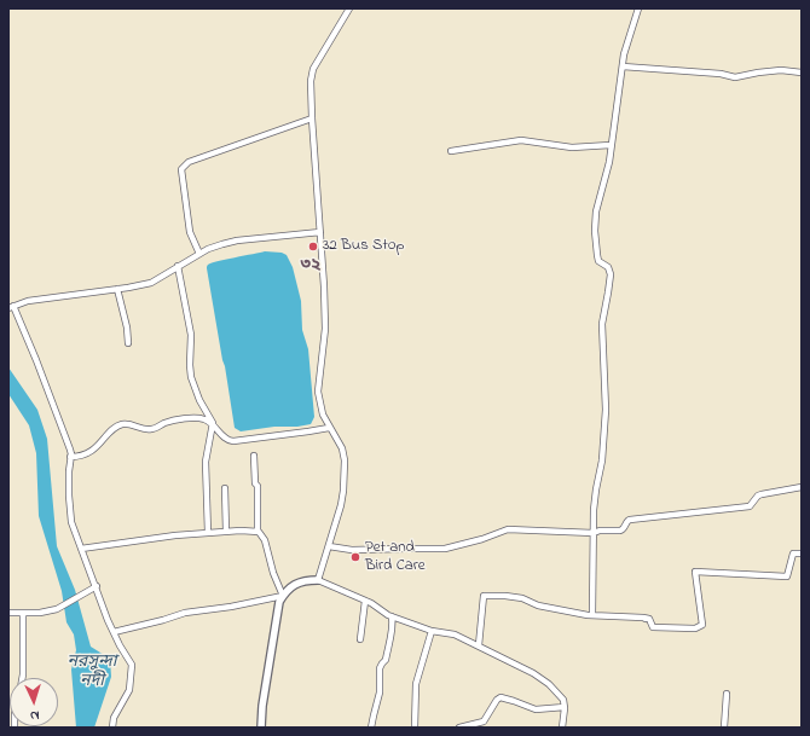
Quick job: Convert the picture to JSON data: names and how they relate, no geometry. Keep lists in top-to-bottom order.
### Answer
{
  "districts": ["৩২"],
  "water": ["নরসুন্দা নদী"],
  "places": ["32 Bus Stop", "Pet and Bird Care"],
  "north": "bottom"
}
